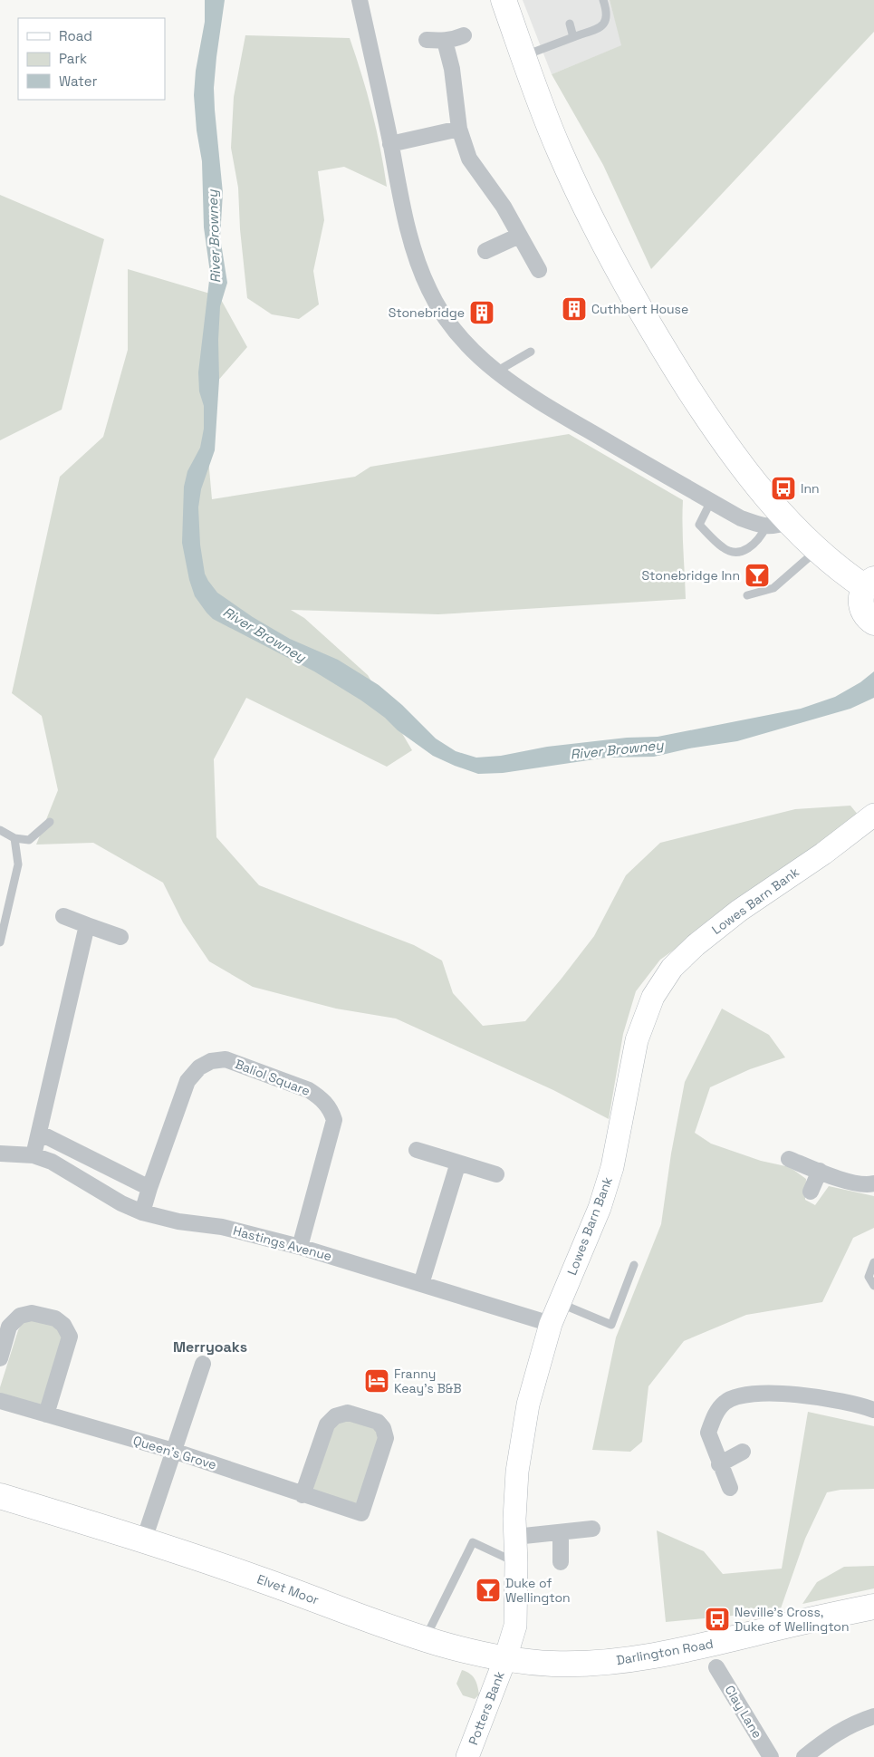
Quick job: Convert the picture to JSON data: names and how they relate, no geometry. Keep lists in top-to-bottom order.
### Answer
{
  "streets": {
    "main road": ["Elvet Moor", "Darlington Road"],
    "street": [
      "Lowes Barn Bank",
      "Baliol Square",
      "Hastings Avenue",
      "Queen's Grove",
      "Potters Bank",
      "Clay Lane"
    ]
  },
  "crossings": [
    ["Lowes Barn Bank", "Hastings Avenue"],
    ["Lowes Barn Bank", "Elvet Moor"],
    ["Lowes Barn Bank", "Darlington Road"],
    ["Lowes Barn Bank", "Potters Bank"],
    ["Baliol Square", "Hastings Avenue"],
    ["Elvet Moor", "Darlington Road"],
    ["Elvet Moor", "Potters Bank"],
    ["Darlington Road", "Potters Bank"]
  ],
  "districts": ["Merryoaks"],
  "water": ["River Browney"],
  "places": {
    "building": ["Cuthbert House", "Stonebridge"],
    "bus stop": ["Inn", "Neville's Cross, Duke of Wellington"],
    "bar": ["Stonebridge Inn", "Duke of Wellington"],
    "hotel": ["Franny Keay's B&B"]
  },
  "legend": ["Road", "Park", "Water"]
}
